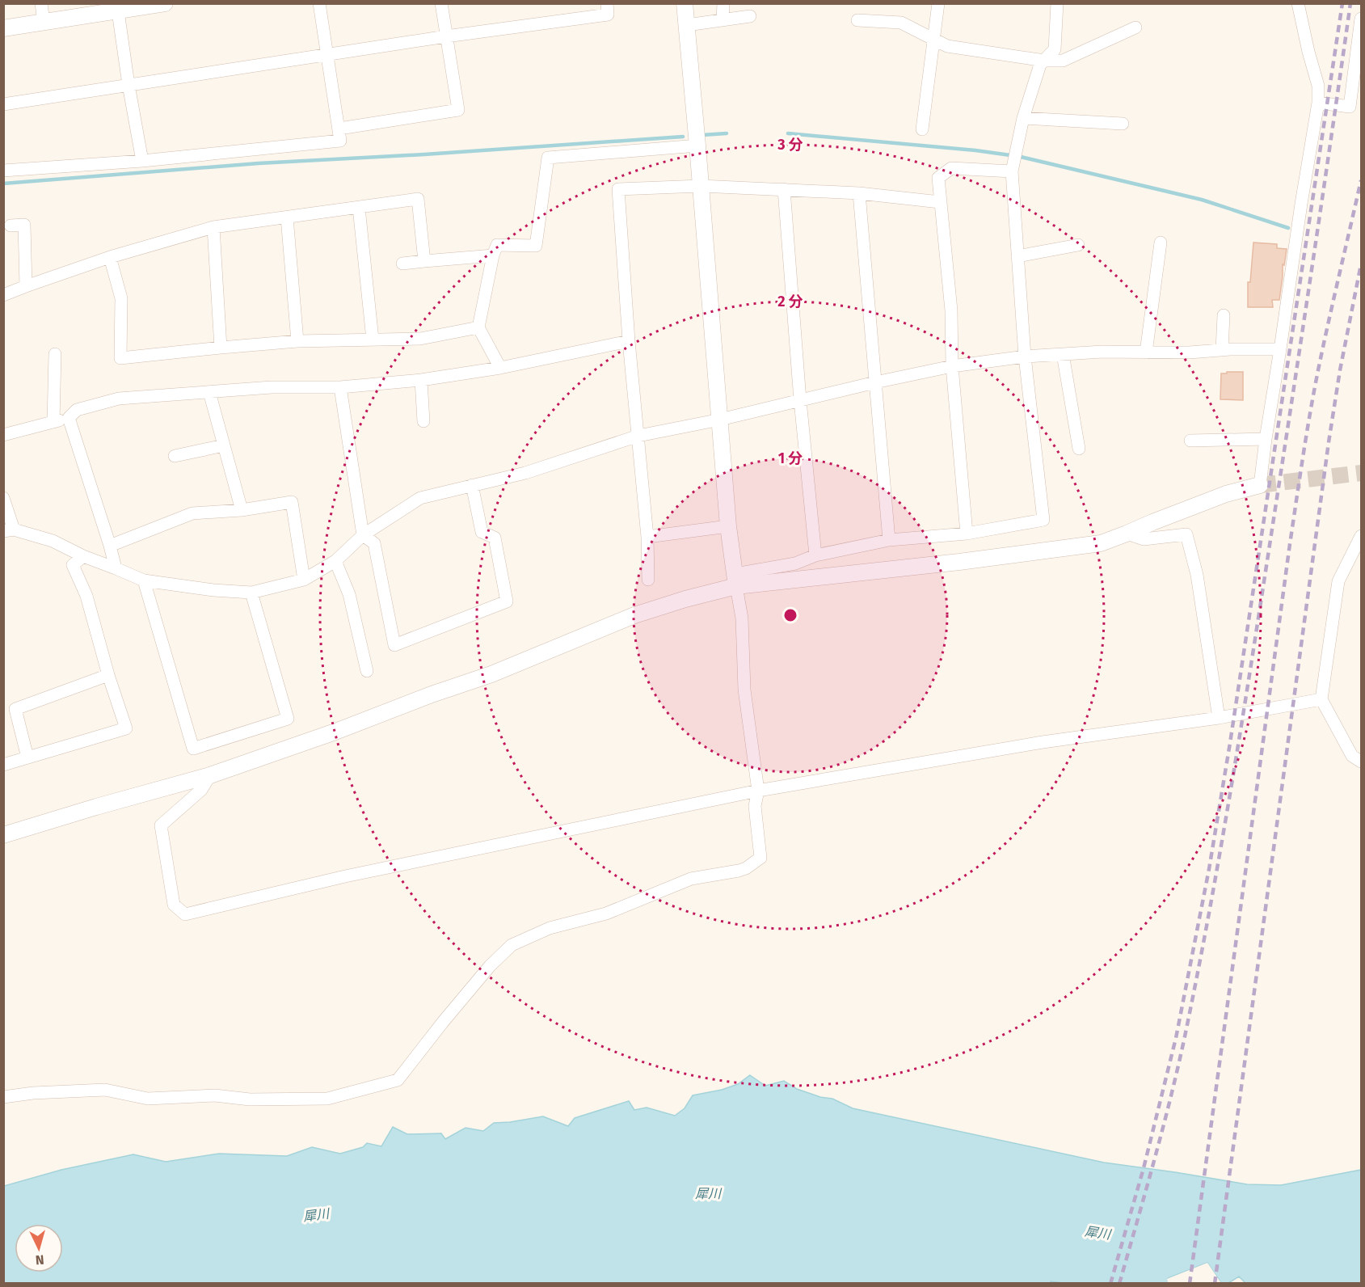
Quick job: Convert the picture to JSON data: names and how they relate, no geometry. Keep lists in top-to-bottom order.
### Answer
{
  "water": ["犀川"],
  "north": "bottom",
  "rings": ["3 分", "2 分", "1 分"]
}
